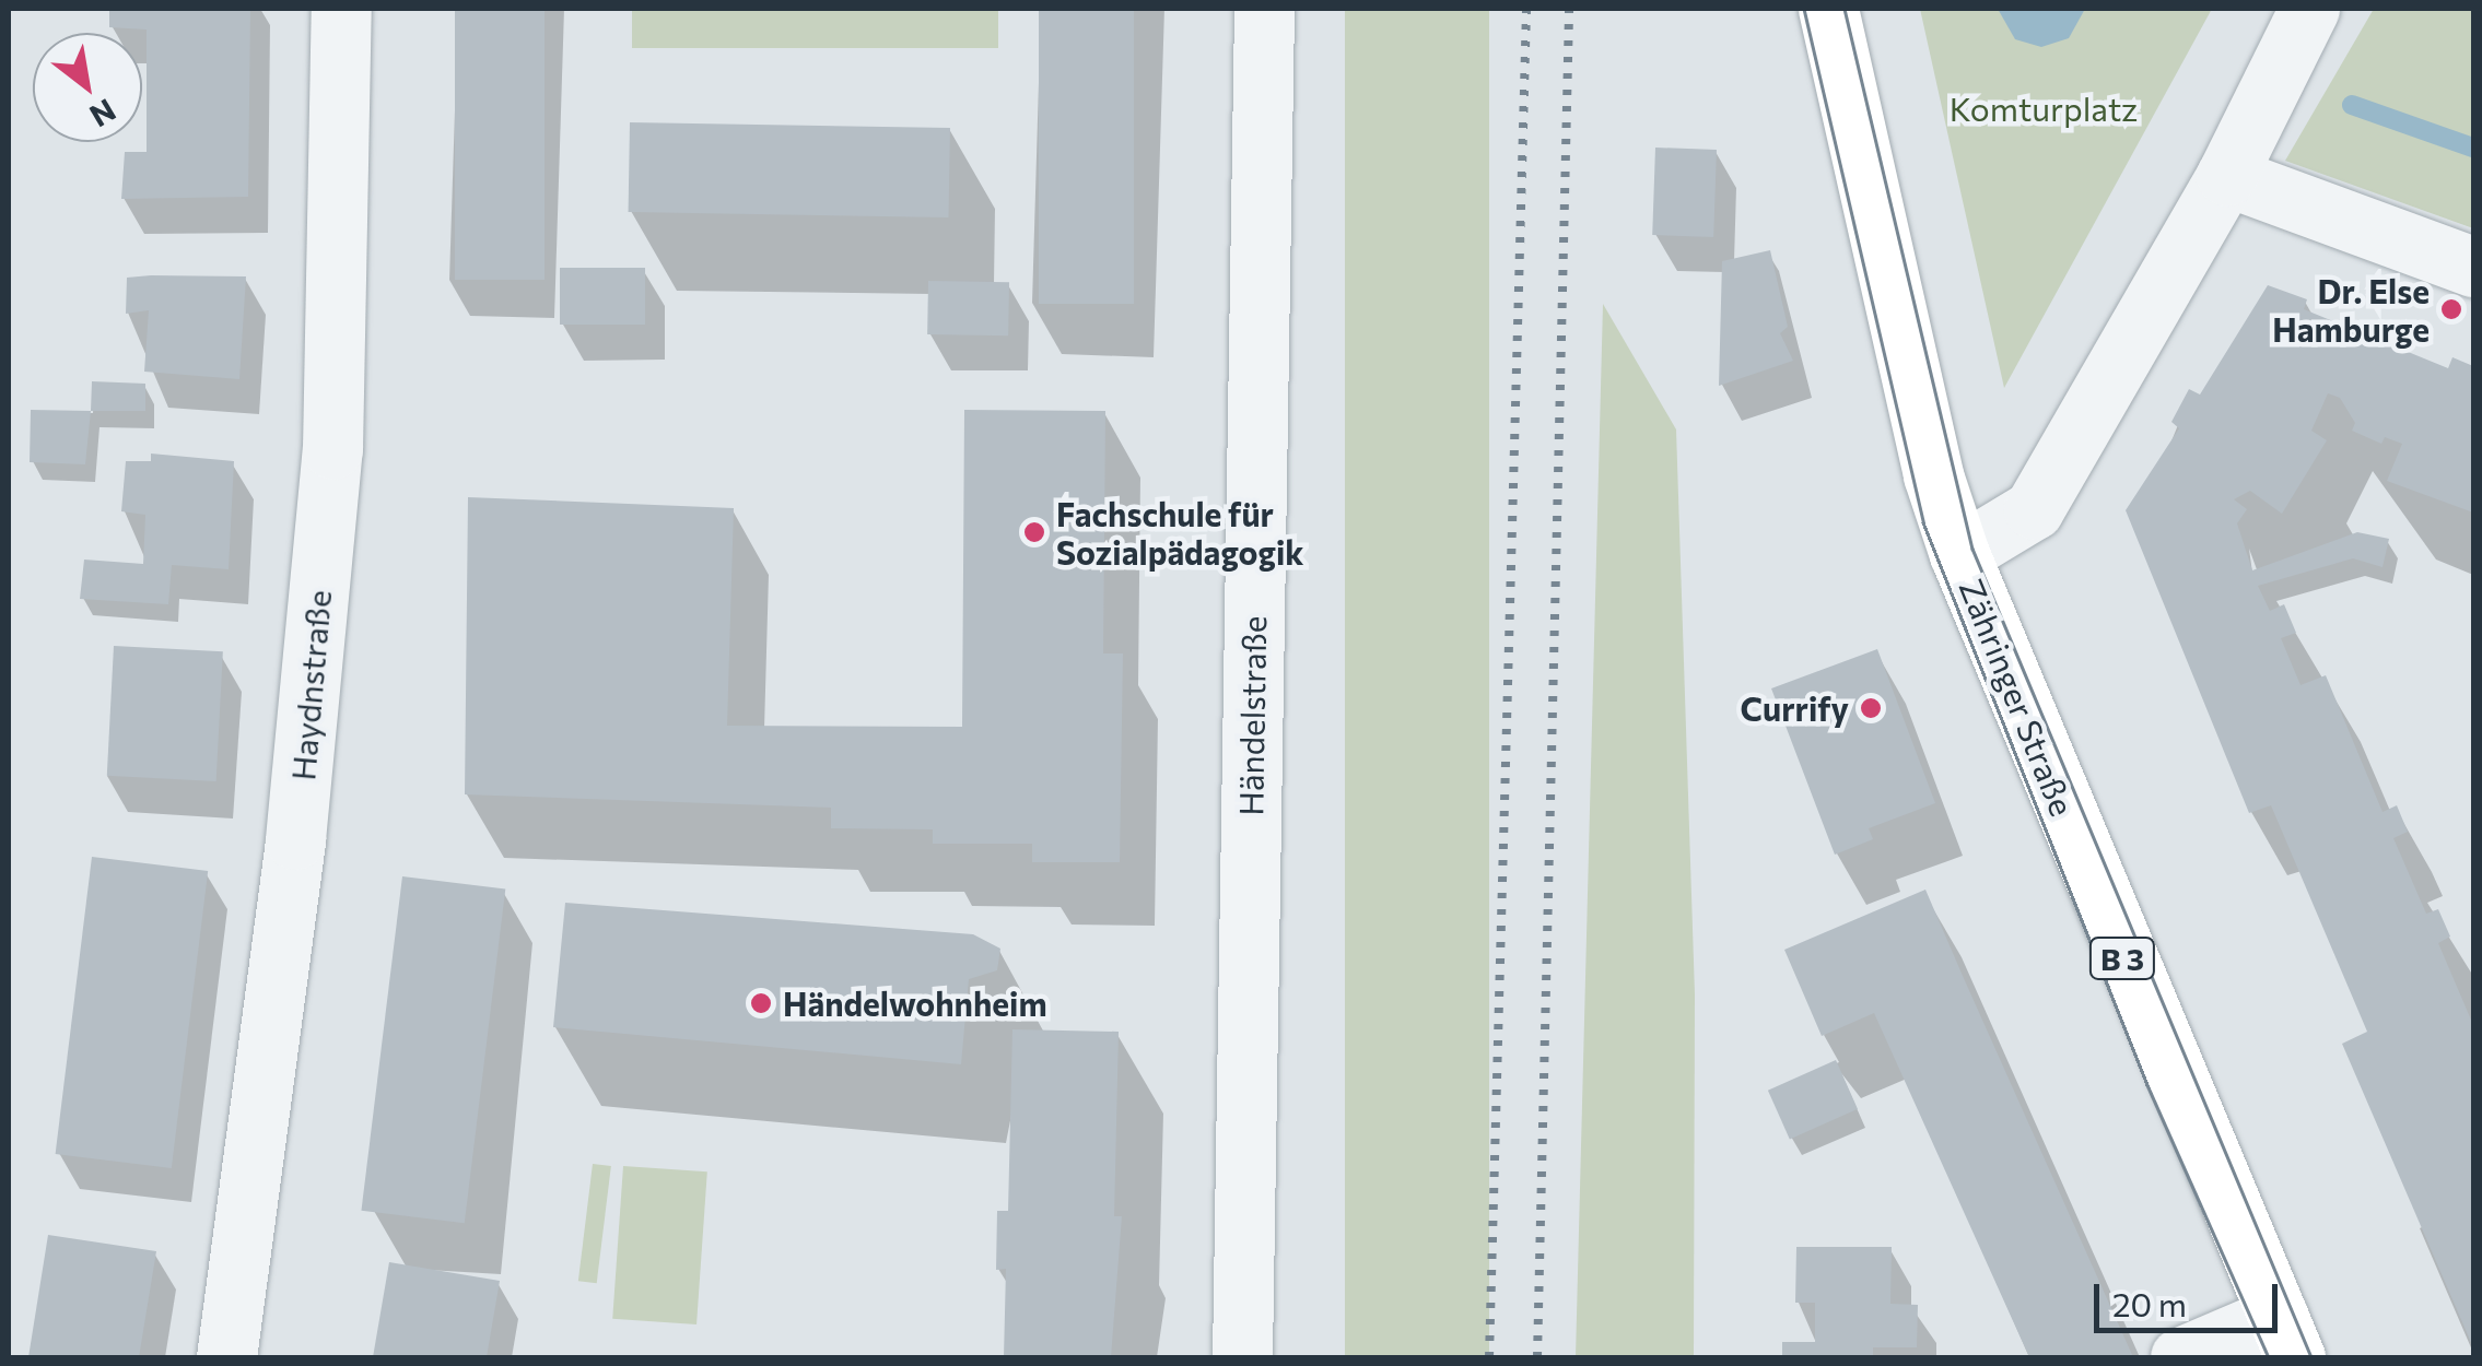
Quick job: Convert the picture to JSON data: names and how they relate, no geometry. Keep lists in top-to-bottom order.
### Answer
{
  "streets": {
    "main road": ["Zähringer Straße", "B 3"],
    "street": ["Haydnstraße", "Händelstraße"]
  },
  "parks": ["Komturplatz"],
  "places": [
    "Dr. Else Hamburge",
    "Fachschule für Sozialpädagogik",
    "Currify",
    "Händelwohnheim"
  ],
  "scale_bar": "20 m",
  "north": "bottom right"
}
